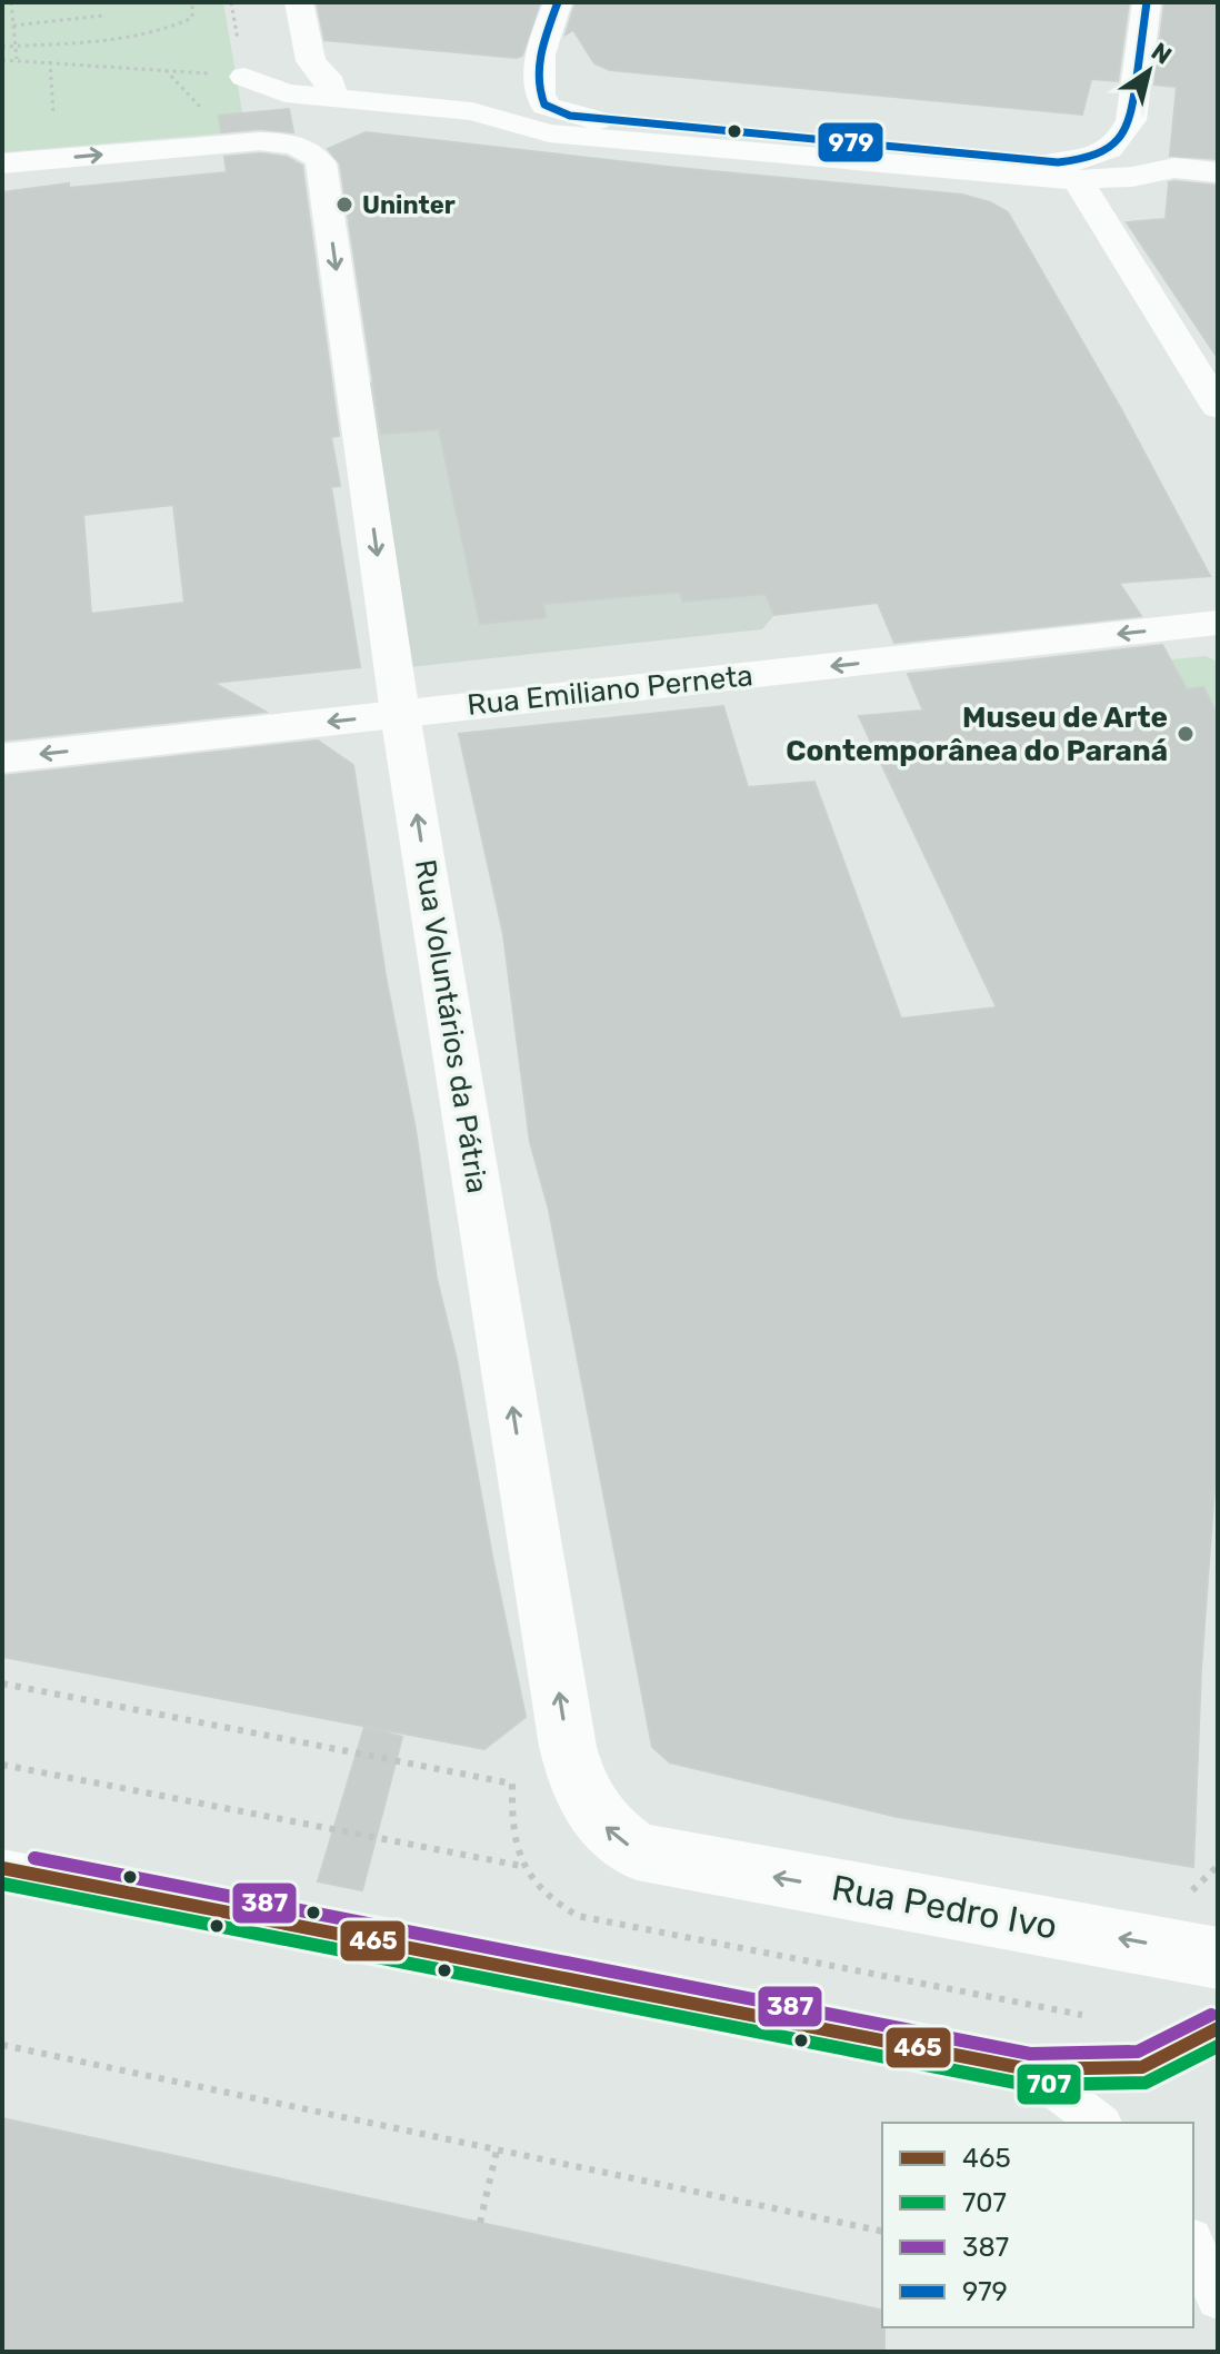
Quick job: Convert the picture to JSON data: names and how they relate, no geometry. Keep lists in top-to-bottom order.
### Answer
{
  "streets": {
    "street": ["Rua Emiliano Perneta", "Rua Voluntários da Pátria", "Rua Pedro Ivo"]
  },
  "crossings": [
    ["Rua Emiliano Perneta", "Rua Voluntários da Pátria"],
    ["Rua Voluntários da Pátria", "Rua Pedro Ivo"]
  ],
  "one_way": ["Rua Emiliano Perneta", "Rua Pedro Ivo"],
  "places": ["Uninter", "Museu de Arte Contemporânea do Paraná"],
  "lines": [
    "transit line 979",
    "transit line 387",
    "transit line 465",
    "transit line 707"
  ],
  "legend": [
    "465",
    "707",
    "387",
    "979"
  ],
  "north": "top right"
}
